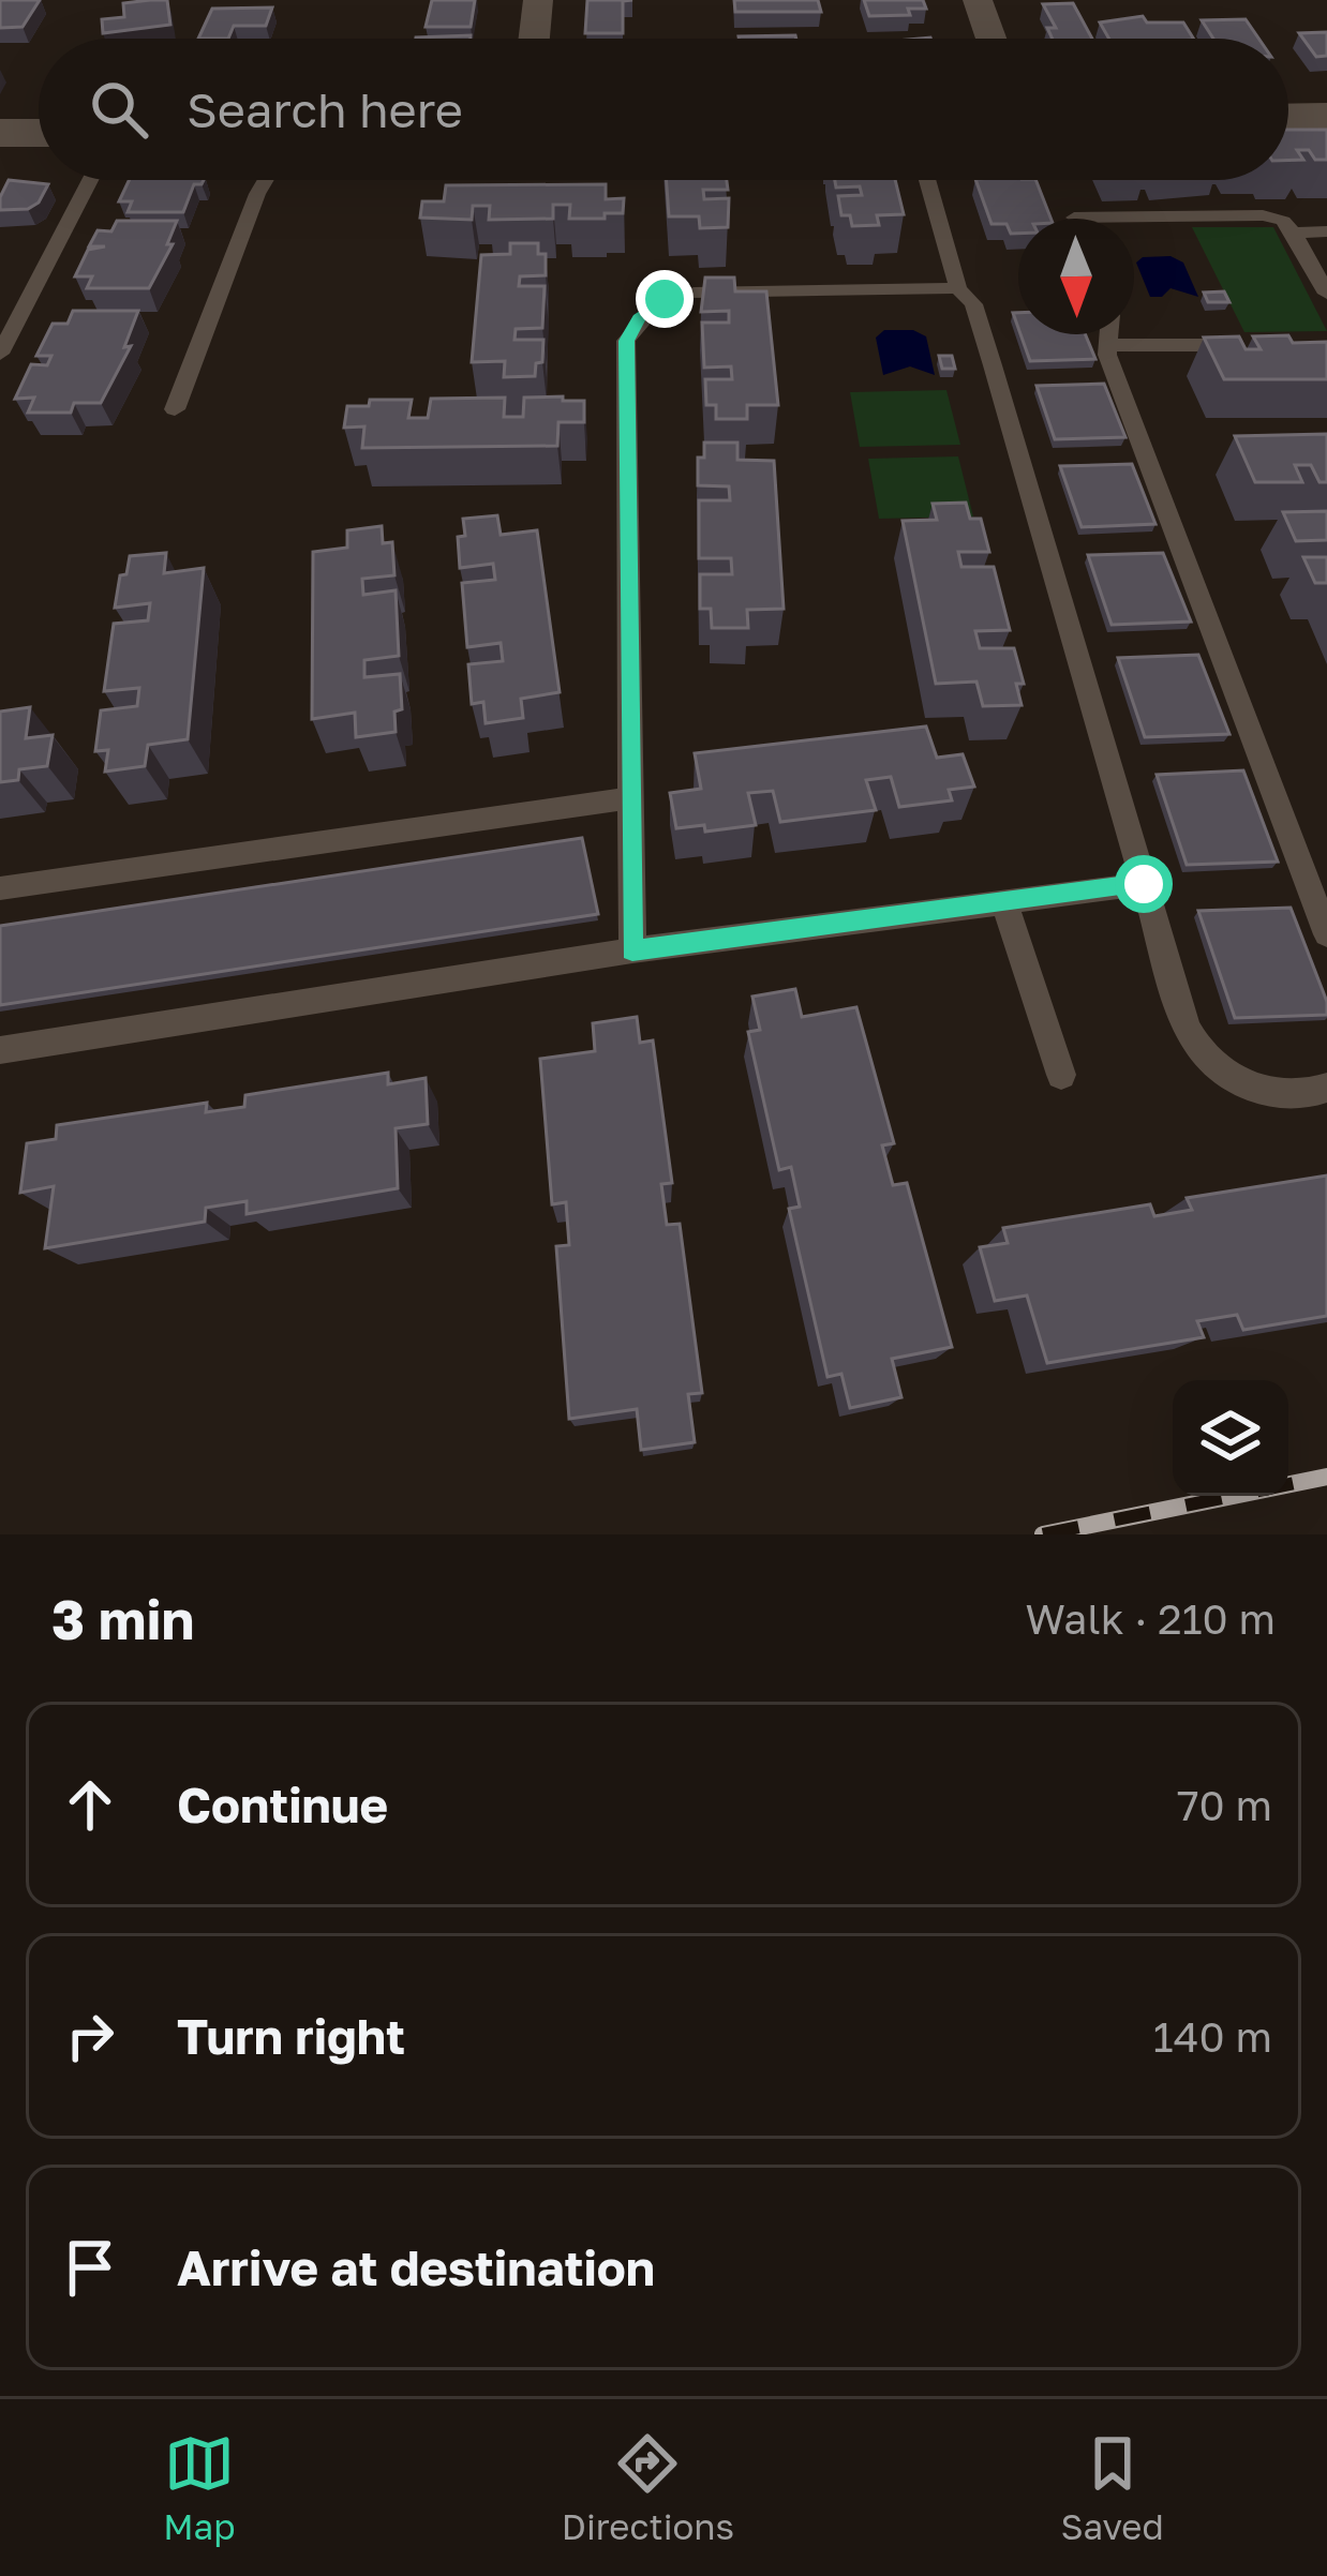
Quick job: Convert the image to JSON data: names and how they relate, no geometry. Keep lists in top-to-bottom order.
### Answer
{
  "north": "bottom",
  "page": {
    "search": "Search here",
    "heading": ["3 min", "Walk · 210 m"],
    "list": [
      ["Continue", "70 m"],
      ["Turn right", "140 m"],
      "Arrive at destination"
    ],
    "nav": ["Map", "Directions", "Saved"]
  }
}
